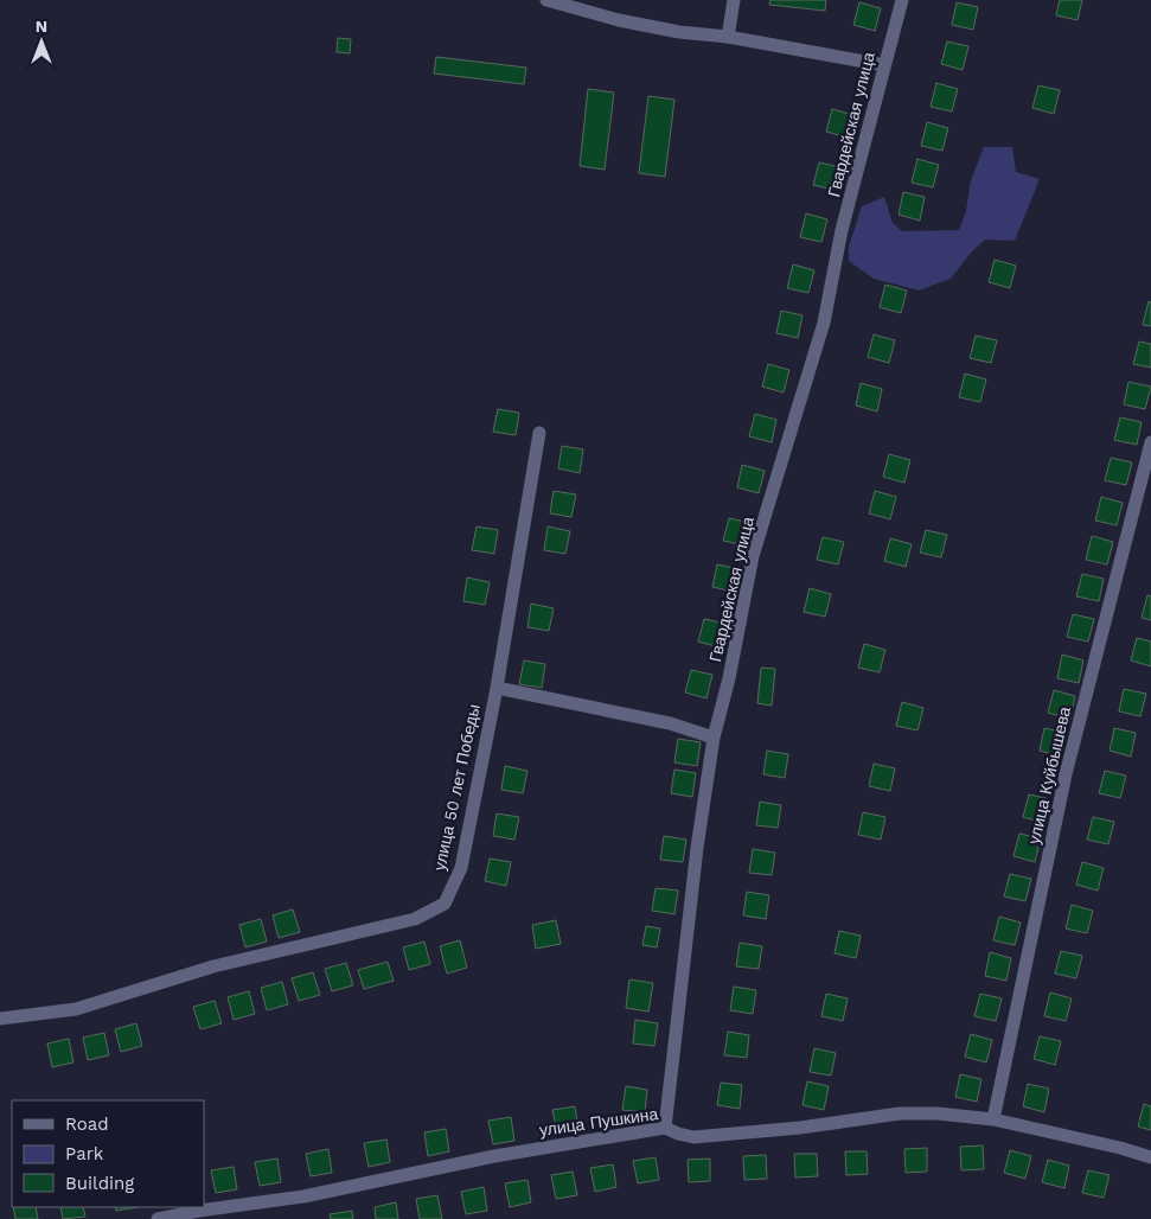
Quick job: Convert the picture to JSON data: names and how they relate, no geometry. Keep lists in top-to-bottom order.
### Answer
{
  "streets": {
    "street": [
      "Гвардейская улица",
      "улица Куйбышева",
      "улица 50 лет Победы",
      "улица Пушкина"
    ]
  },
  "crossings": [
    ["Гвардейская улица", "улица Пушкина"],
    ["улица Куйбышева", "улица Пушкина"]
  ],
  "legend": ["Road", "Park", "Building"],
  "north": "top"
}
